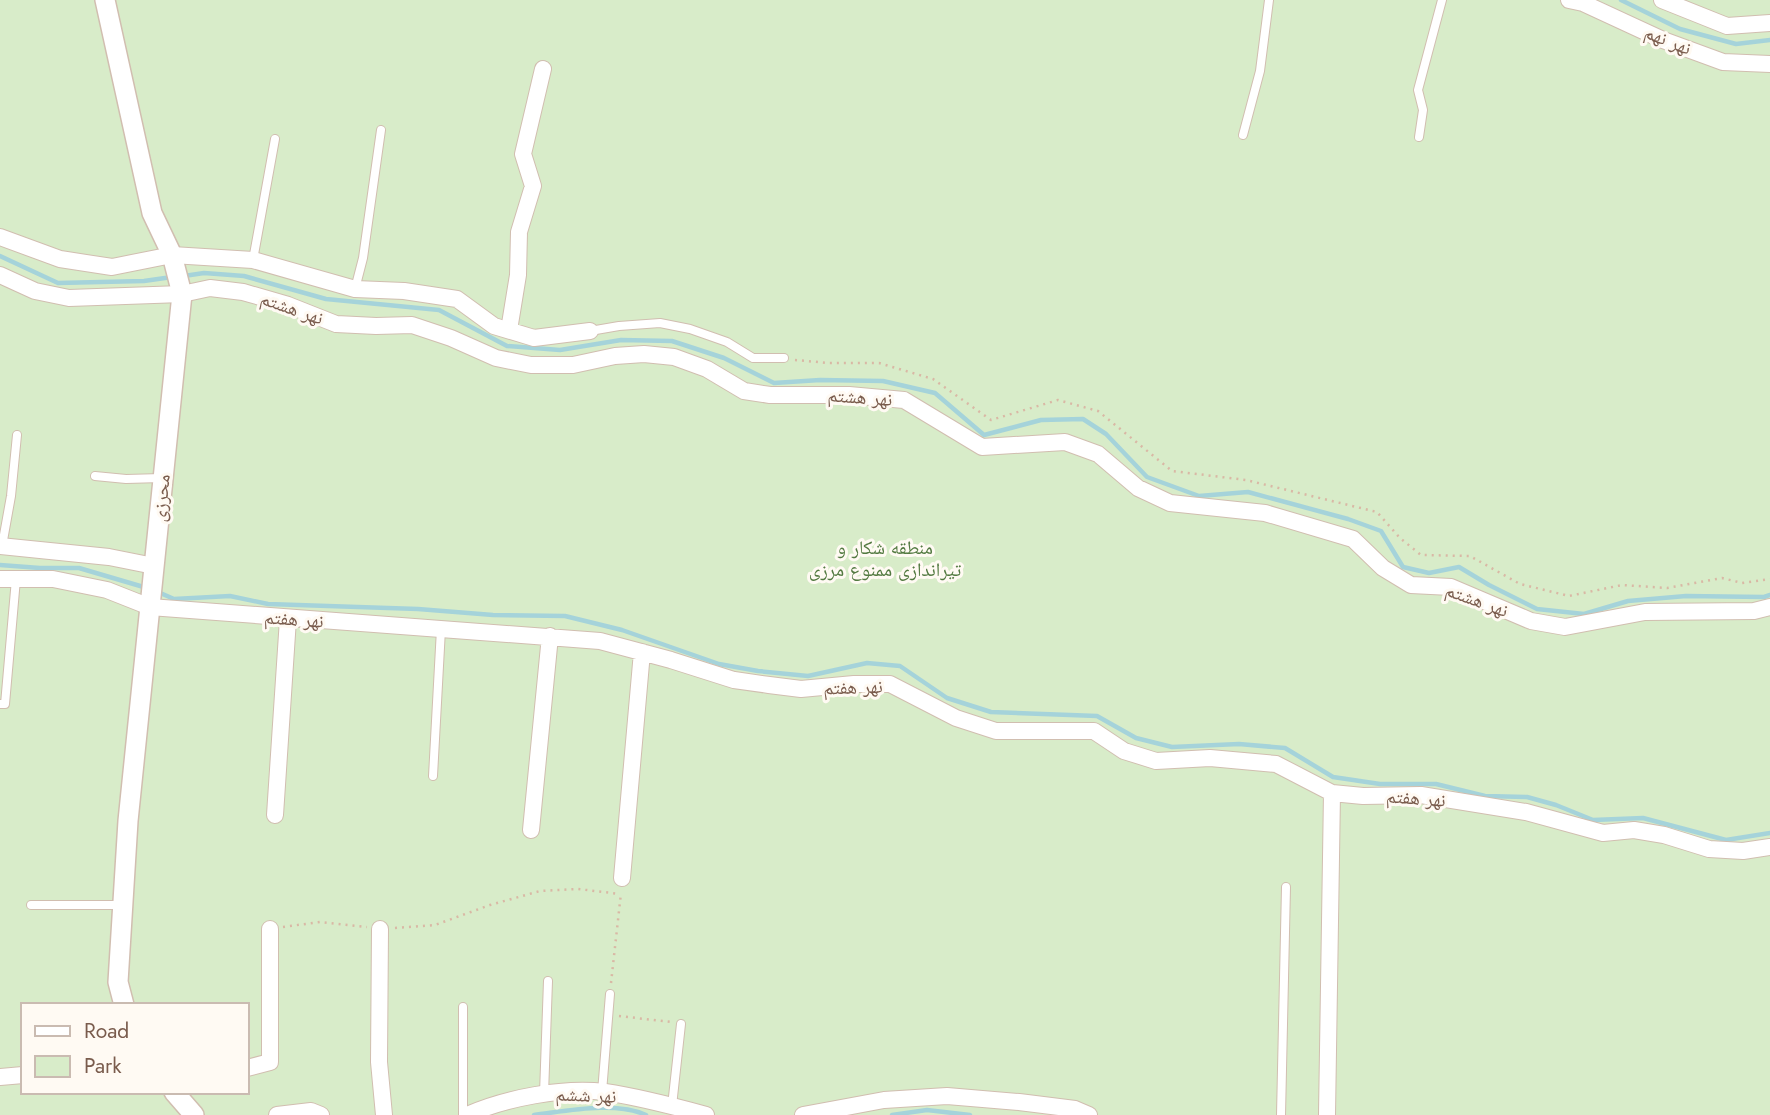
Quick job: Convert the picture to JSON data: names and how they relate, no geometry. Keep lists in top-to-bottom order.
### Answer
{
  "streets": {
    "street": [
      "نهر نهم",
      "نهر هشتم",
      "محرزی",
      "نهر هفتم",
      "نهر ششم"
    ]
  },
  "crossings": [
    ["نهر هشتم", "محرزی"],
    ["محرزی", "نهر هفتم"]
  ],
  "parks": ["منطقه شکار و تیراندازی ممنوع مرزی"],
  "legend": ["Road", "Park"]
}
